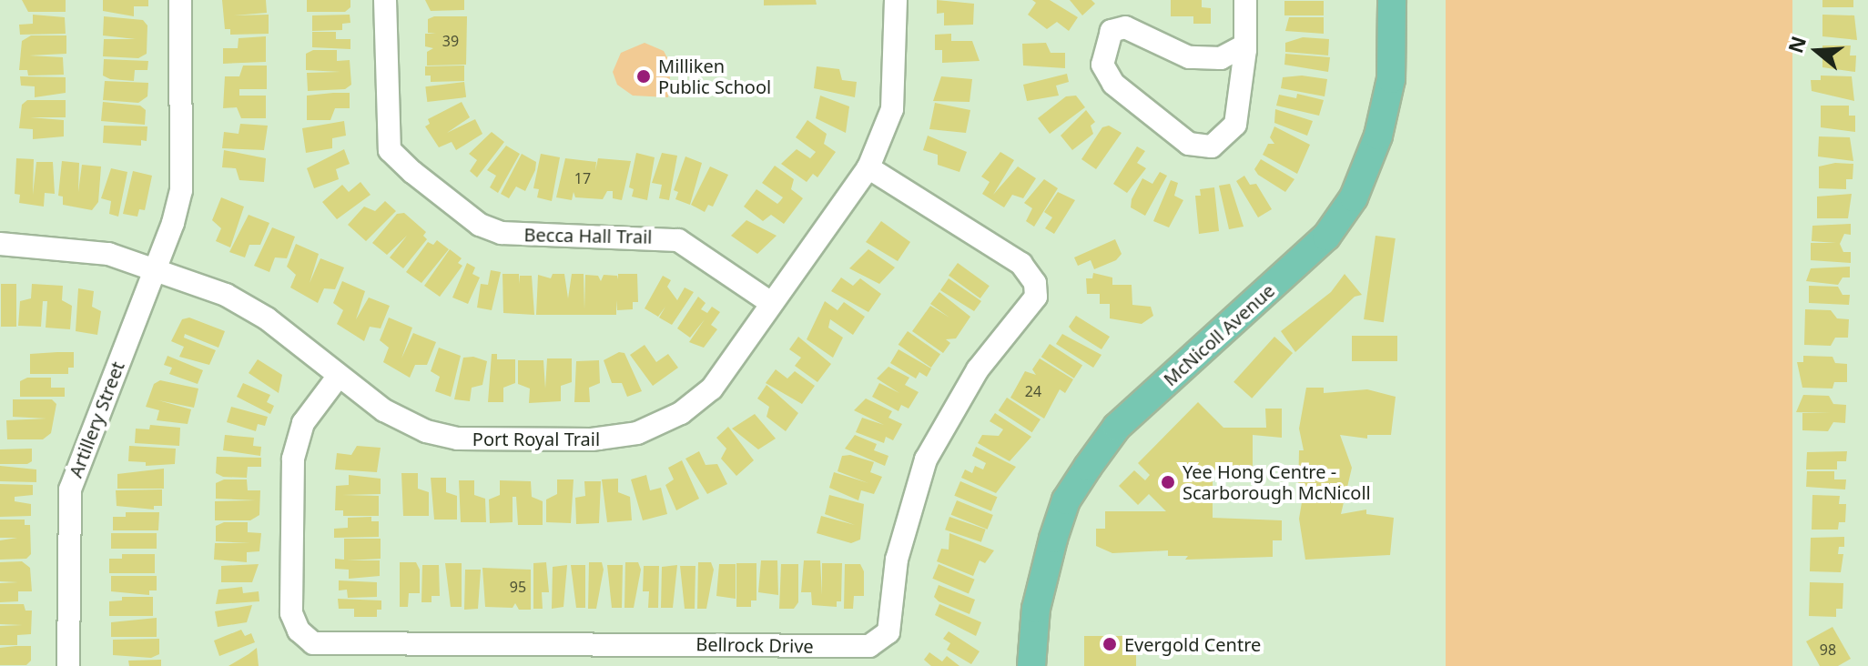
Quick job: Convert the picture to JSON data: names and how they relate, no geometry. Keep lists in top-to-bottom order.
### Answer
{
  "streets": {
    "main road": ["McNicoll Avenue"],
    "street": [
      "Becca Hall Trail",
      "Artillery Street",
      "Port Royal Trail",
      "Bellrock Drive"
    ]
  },
  "crossings": [
    ["Becca Hall Trail", "Port Royal Trail"],
    ["Artillery Street", "Port Royal Trail"],
    ["Port Royal Trail", "Bellrock Drive"]
  ],
  "places": ["Milliken Public School", "Yee Hong Centre - Scarborough McNicoll", "Evergold Centre"],
  "house_numbers": [
    "39",
    "17",
    "24",
    "95",
    "98"
  ],
  "north": "left"
}
